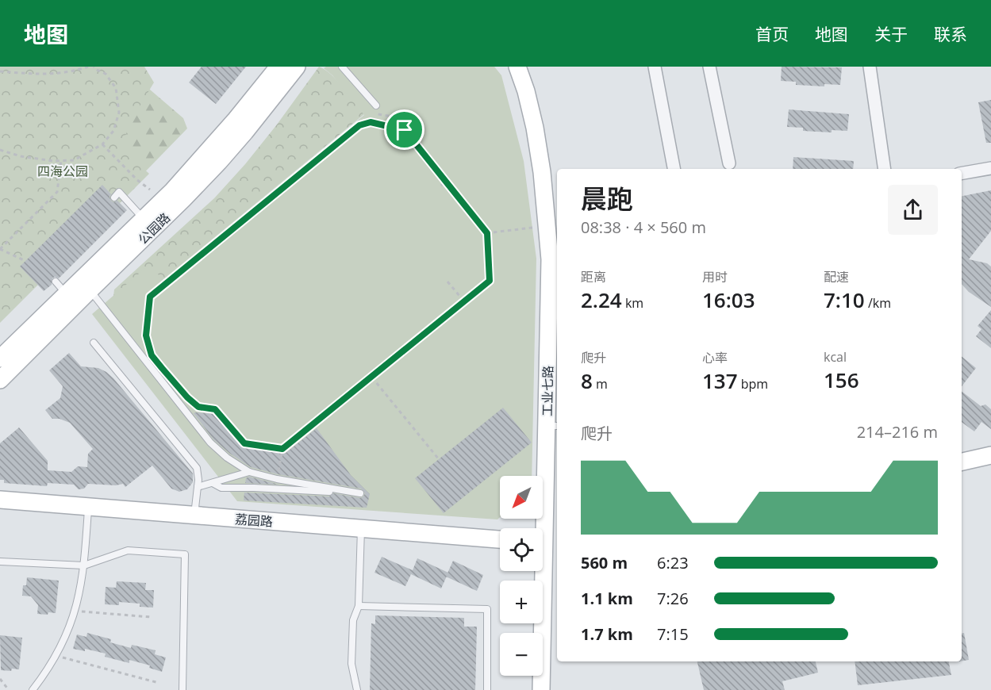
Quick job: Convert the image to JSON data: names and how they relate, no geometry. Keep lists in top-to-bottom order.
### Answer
{
  "streets": {
    "street": ["公园路", "工业七路", "荔园路"]
  },
  "parks": ["四海公园"],
  "north": "bottom left",
  "page": {
    "header": "地图",
    "nav": [
      "首页",
      "地图",
      "关于",
      "联系"
    ],
    "heading": ["晨跑", "08:38 · 4 × 560 m"],
    "stats": [
      ["距离", "2.24 km"],
      ["用时", "16:03"],
      ["配速", "7:10 /km"],
      ["爬升", "8 m"],
      ["心率", "137 bpm"],
      ["kcal", "156"]
    ],
    "chart": ["爬升", "214–216 m"],
    "map_buttons": ["+", "−"],
    "list": [
      {
        "name": "560 m",
        "note": "6:23"
      },
      {
        "name": "1.1 km",
        "note": "7:26"
      },
      {
        "name": "1.7 km",
        "note": "7:15"
      }
    ]
  }
}
